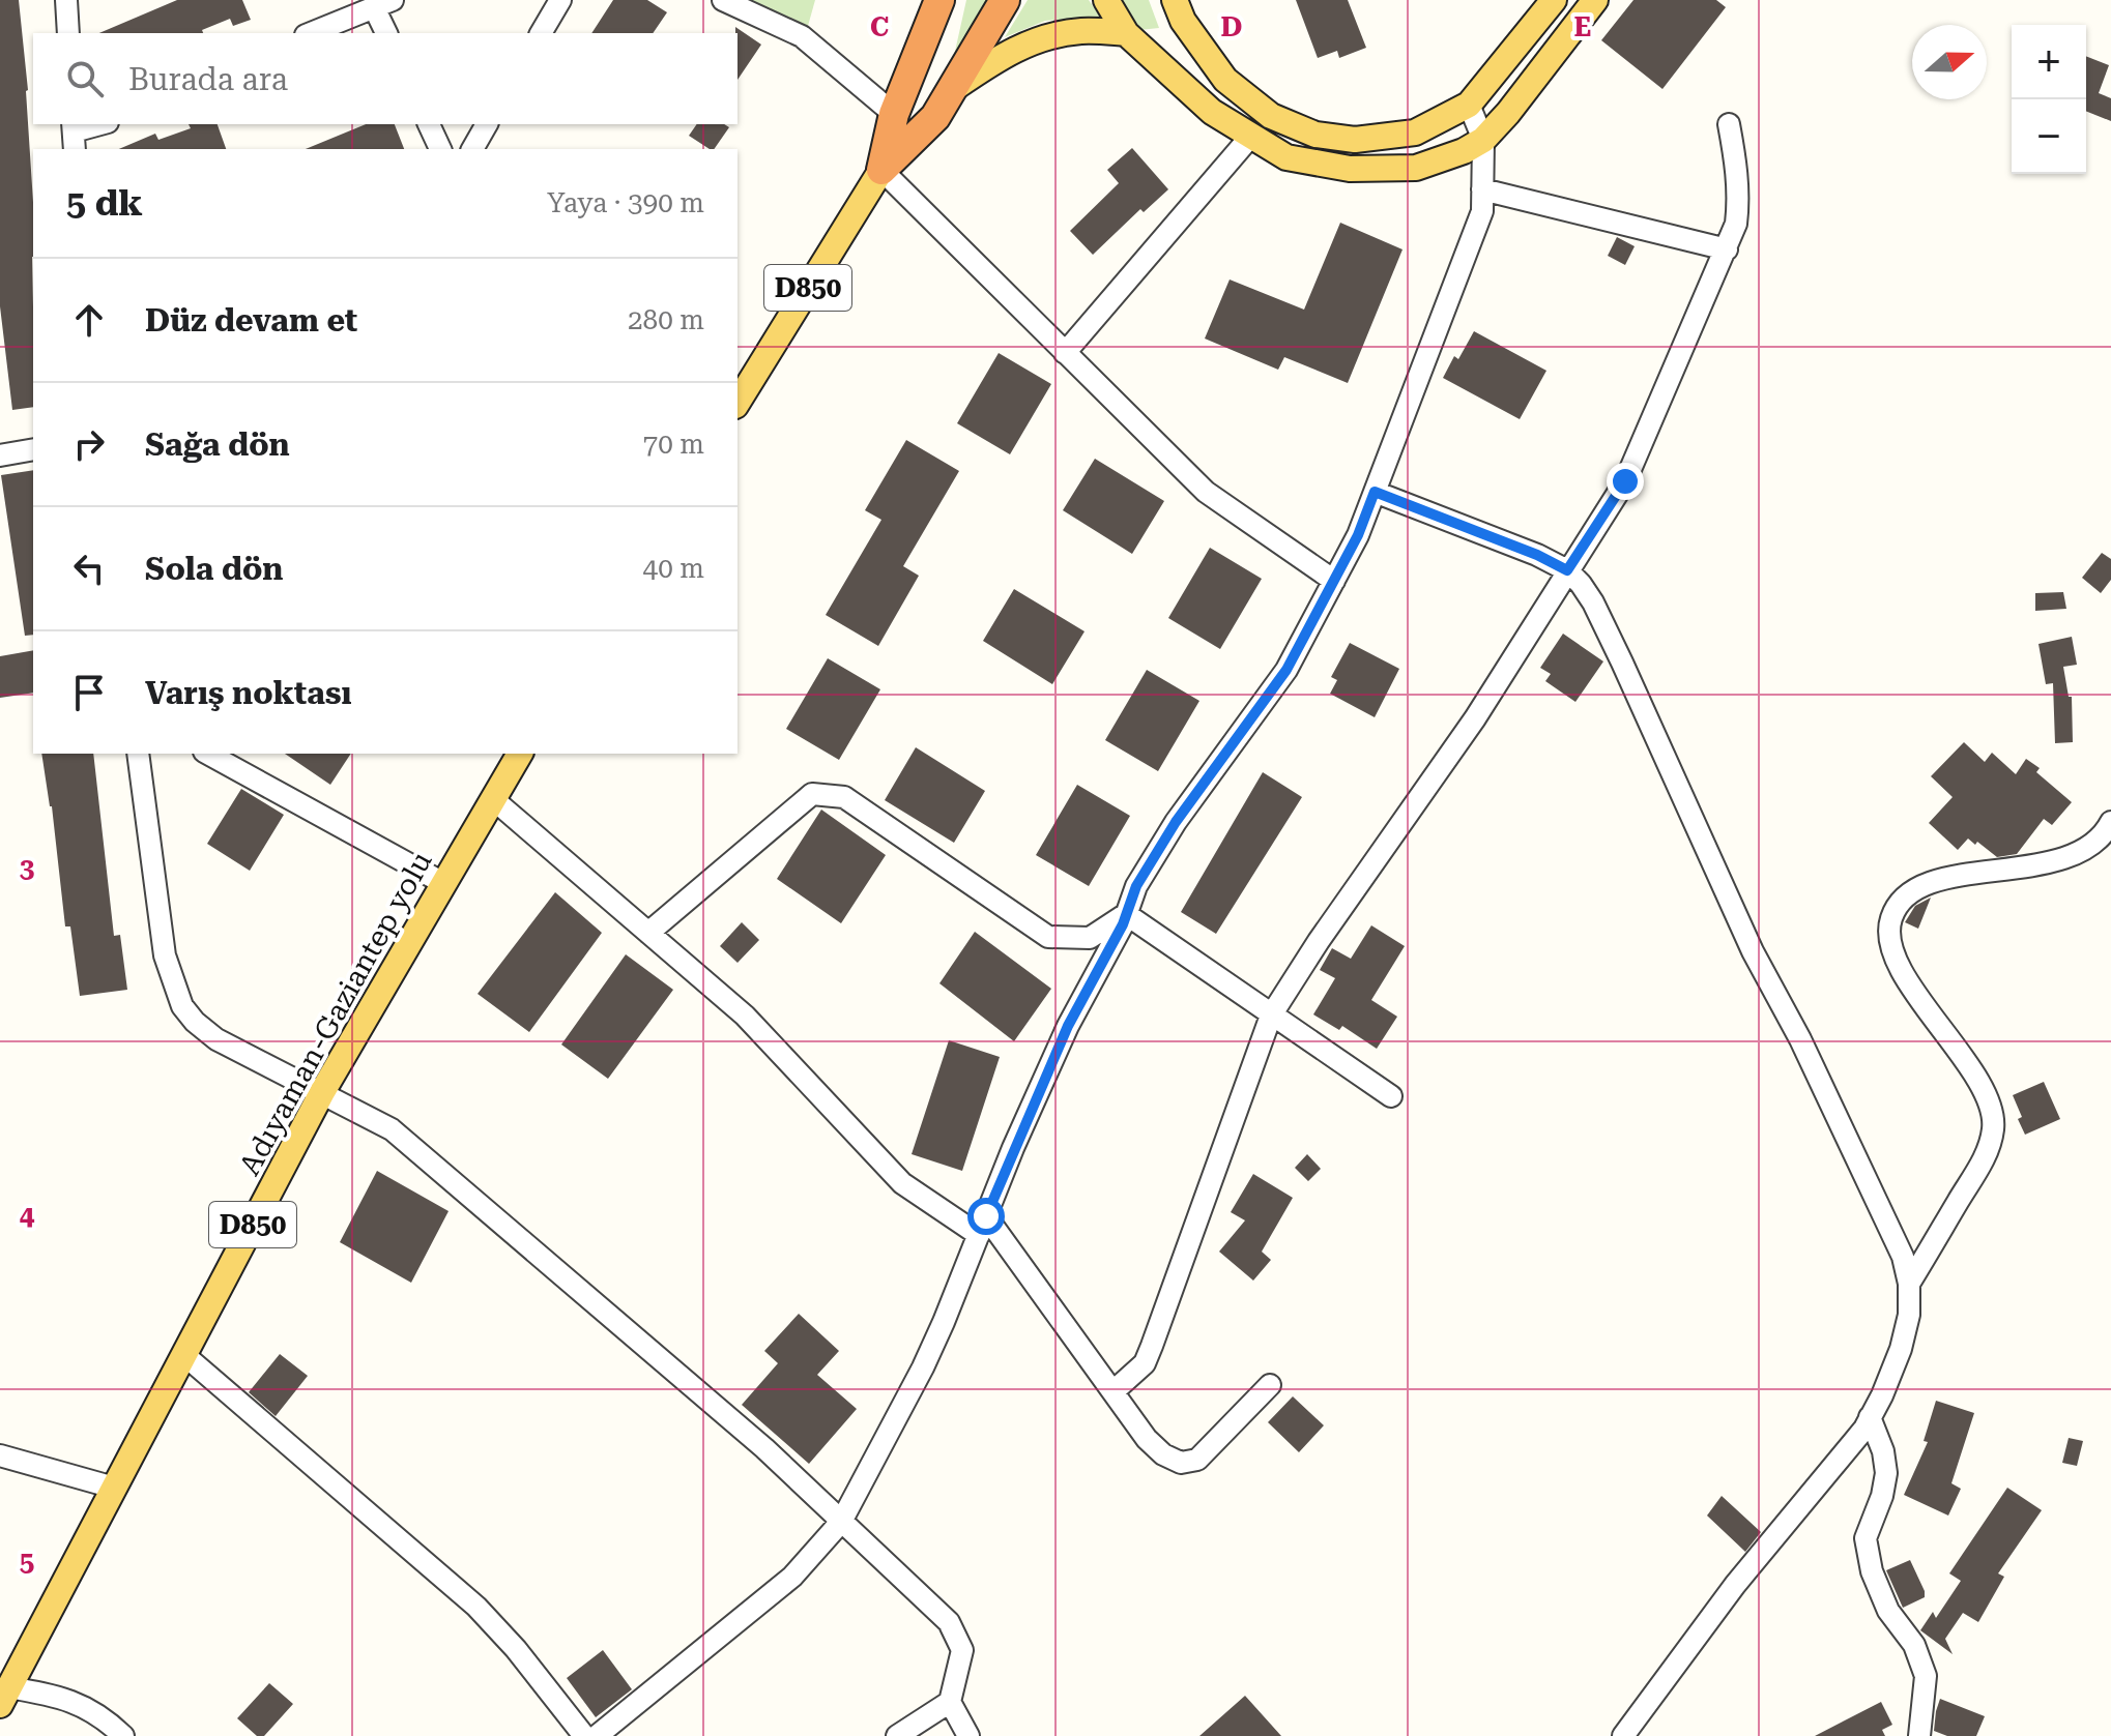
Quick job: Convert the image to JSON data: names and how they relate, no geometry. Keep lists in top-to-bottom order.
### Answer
{
  "streets": {
    "highway": ["D850"],
    "main road": ["Adıyaman-Gaziantep yolu"]
  },
  "north": "right",
  "page": {
    "map_buttons": ["+", "−"],
    "search": "Burada ara",
    "heading": ["5 dk", "Yaya · 390 m"],
    "list": [
      ["Düz devam et", "280 m"],
      ["Sağa dön", "70 m"],
      ["Sola dön", "40 m"],
      "Varış noktası"
    ]
  },
  "grid": {
    "columns": ["C", "D", "E"],
    "rows": ["3", "4", "5"]
  }
}
